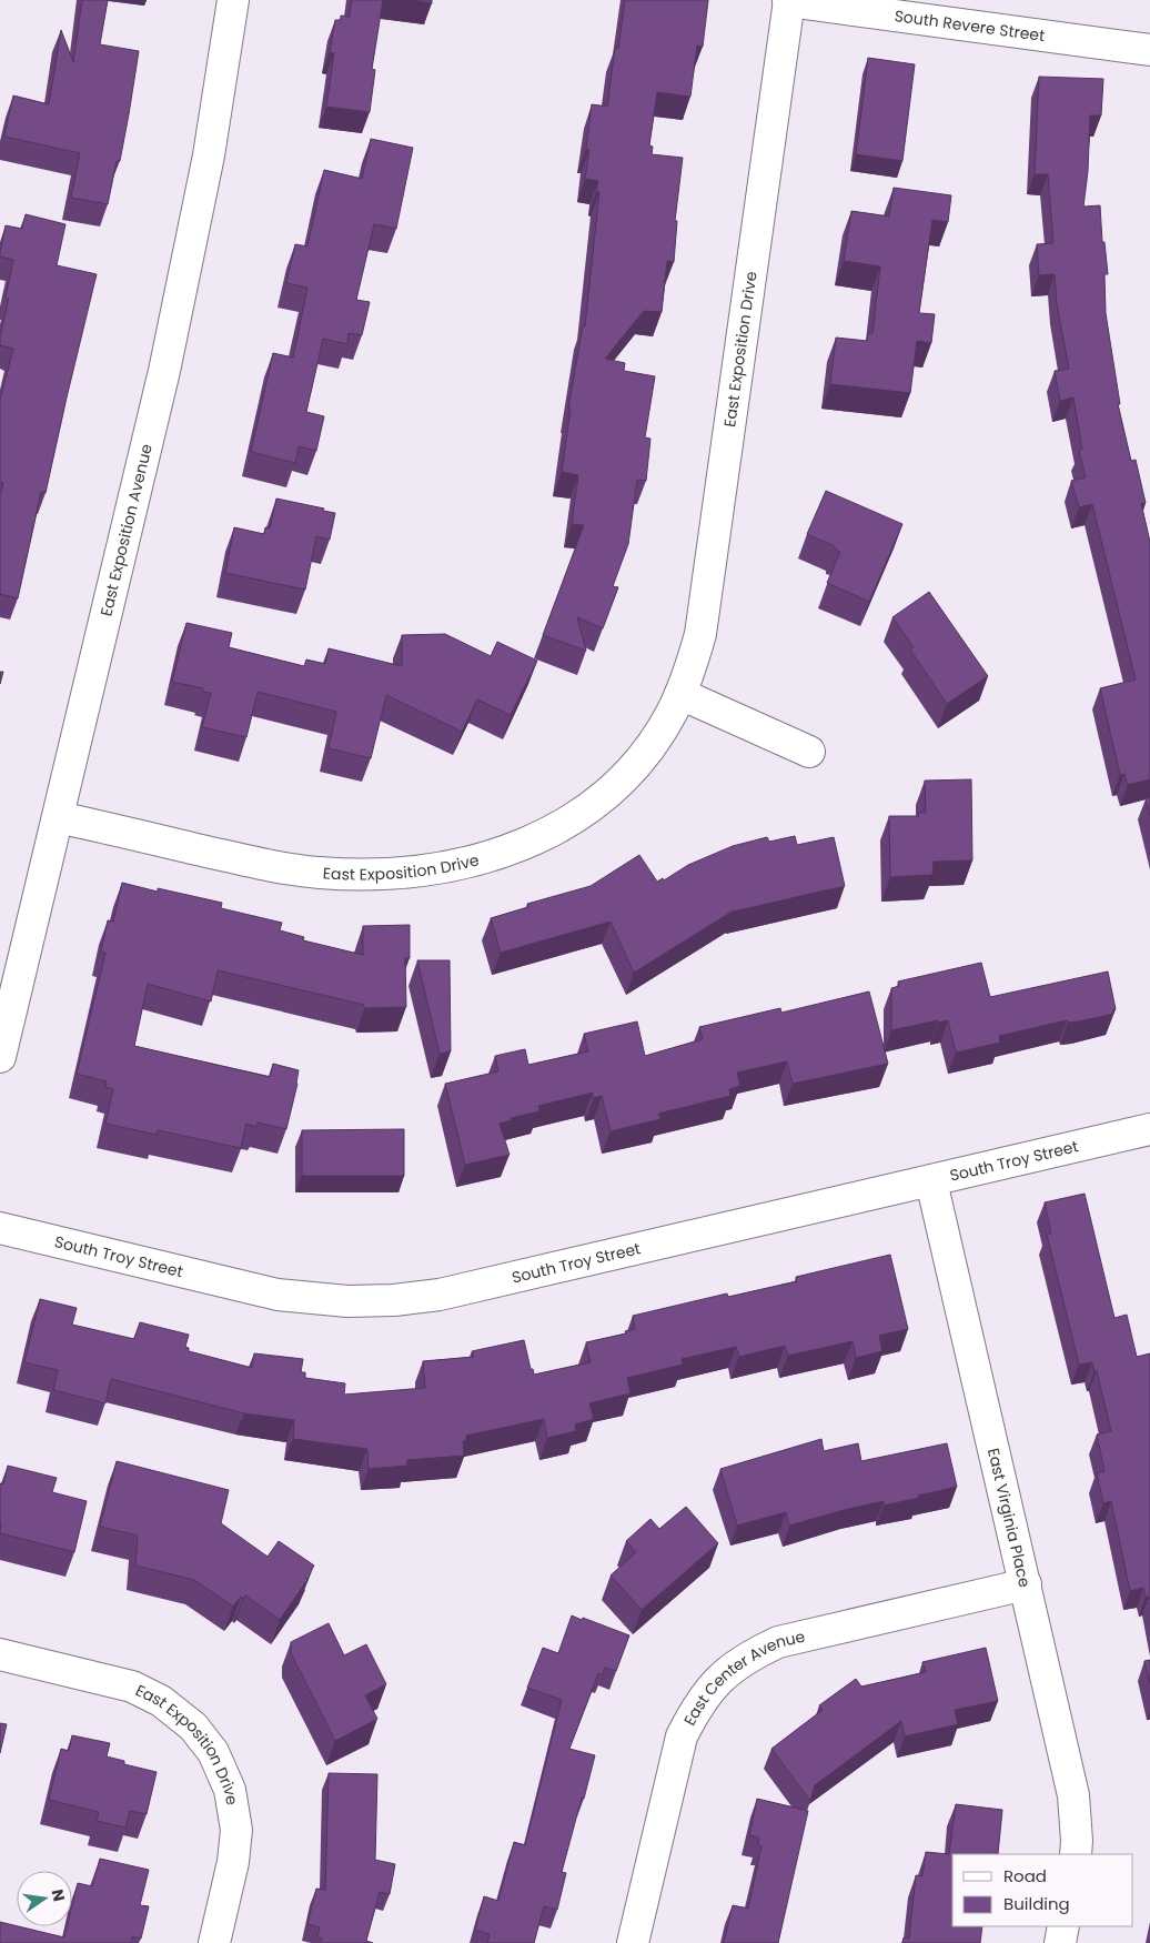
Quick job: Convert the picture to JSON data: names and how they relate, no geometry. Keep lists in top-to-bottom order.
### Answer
{
  "streets": {
    "street": [
      "South Revere Street",
      "East Exposition Drive",
      "East Exposition Avenue",
      "South Troy Street",
      "East Virginia Place",
      "East Center Avenue"
    ]
  },
  "crossings": [
    ["South Revere Street", "East Exposition Drive"],
    ["East Exposition Drive", "East Exposition Avenue"],
    ["South Troy Street", "East Virginia Place"],
    ["East Virginia Place", "East Center Avenue"]
  ],
  "legend": ["Road", "Building"],
  "north": "right"
}
